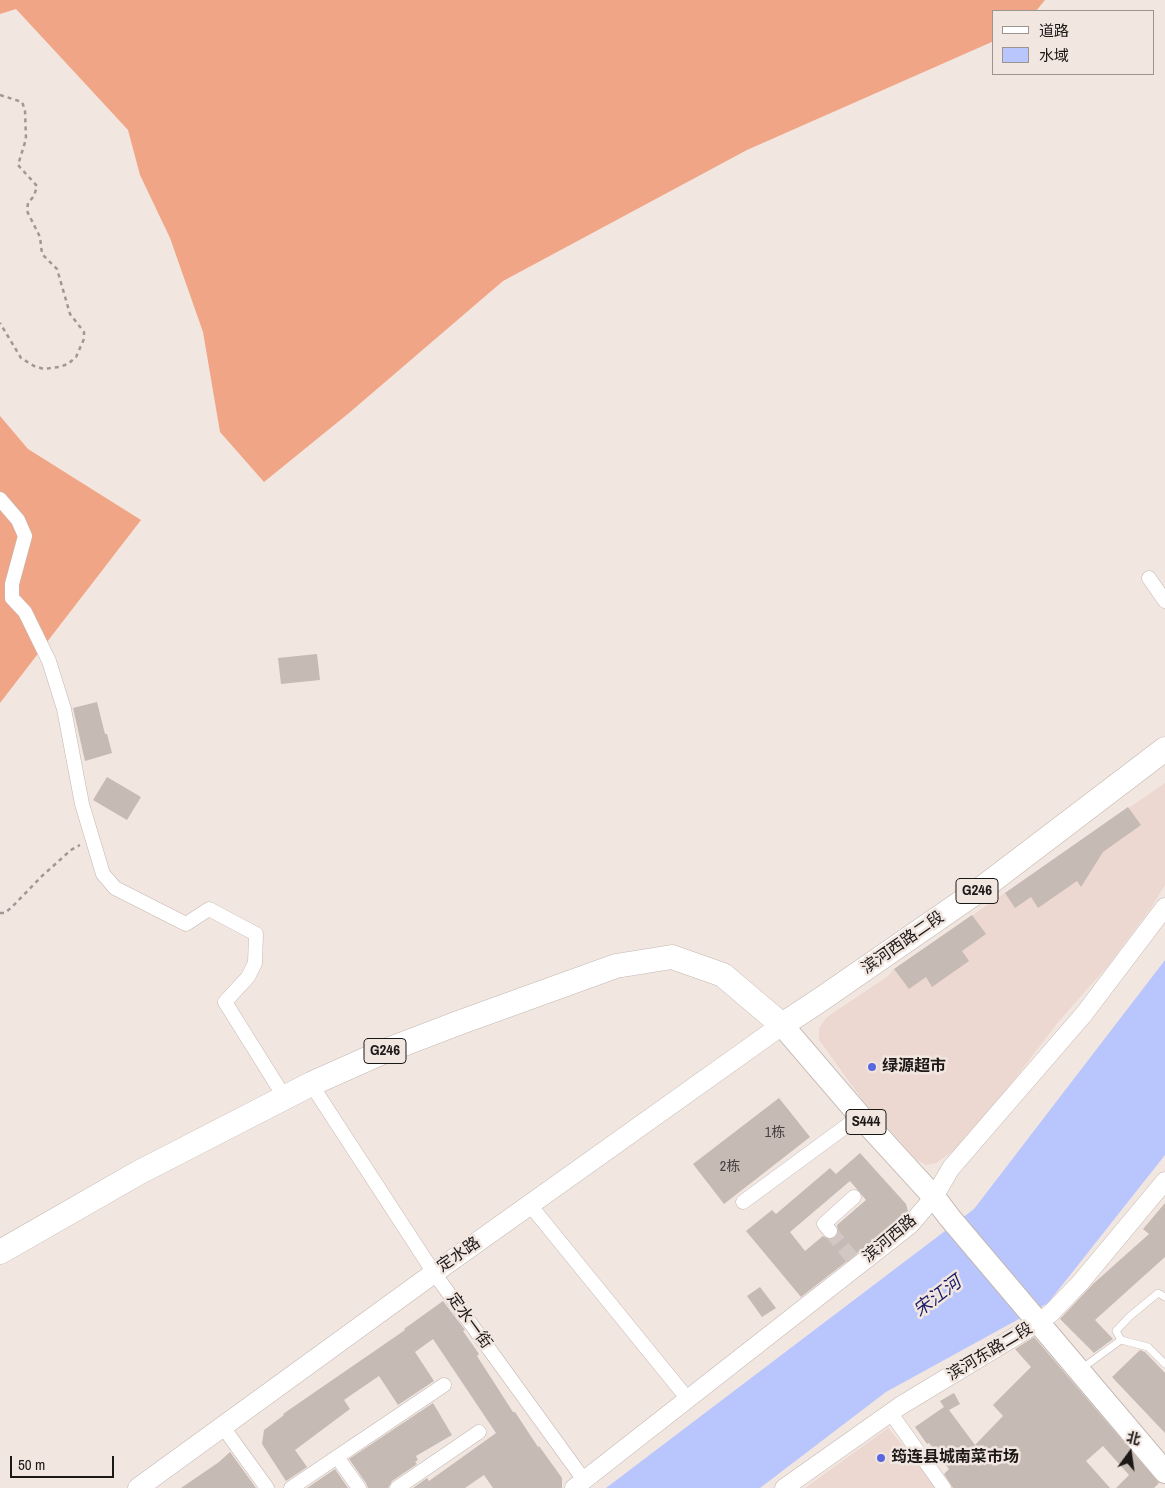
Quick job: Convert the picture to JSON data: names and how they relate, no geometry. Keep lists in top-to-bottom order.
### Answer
{
  "streets": {
    "highway": ["G246", "滨河西路二段"],
    "main road": ["S444", "定水路"],
    "street": ["滨河西路", "定水一街", "滨河东路二段"]
  },
  "crossings": [
    ["G246", "滨河西路二段"],
    ["G246", "S444"],
    ["G246", "定水路"],
    ["G246", "定水一街"],
    ["滨河西路二段", "S444"],
    ["滨河西路二段", "定水路"],
    ["S444", "滨河西路"],
    ["S444", "定水路"],
    ["S444", "滨河东路二段"],
    ["滨河西路", "定水一街"],
    ["定水路", "定水一街"]
  ],
  "water": ["宋江河"],
  "places": ["绿源超市", "筠连县城南菜市场"],
  "house_numbers": ["1栋", "2栋"],
  "legend": ["道路", "水域"],
  "scale_bar": "50 m",
  "north": "top"
}
